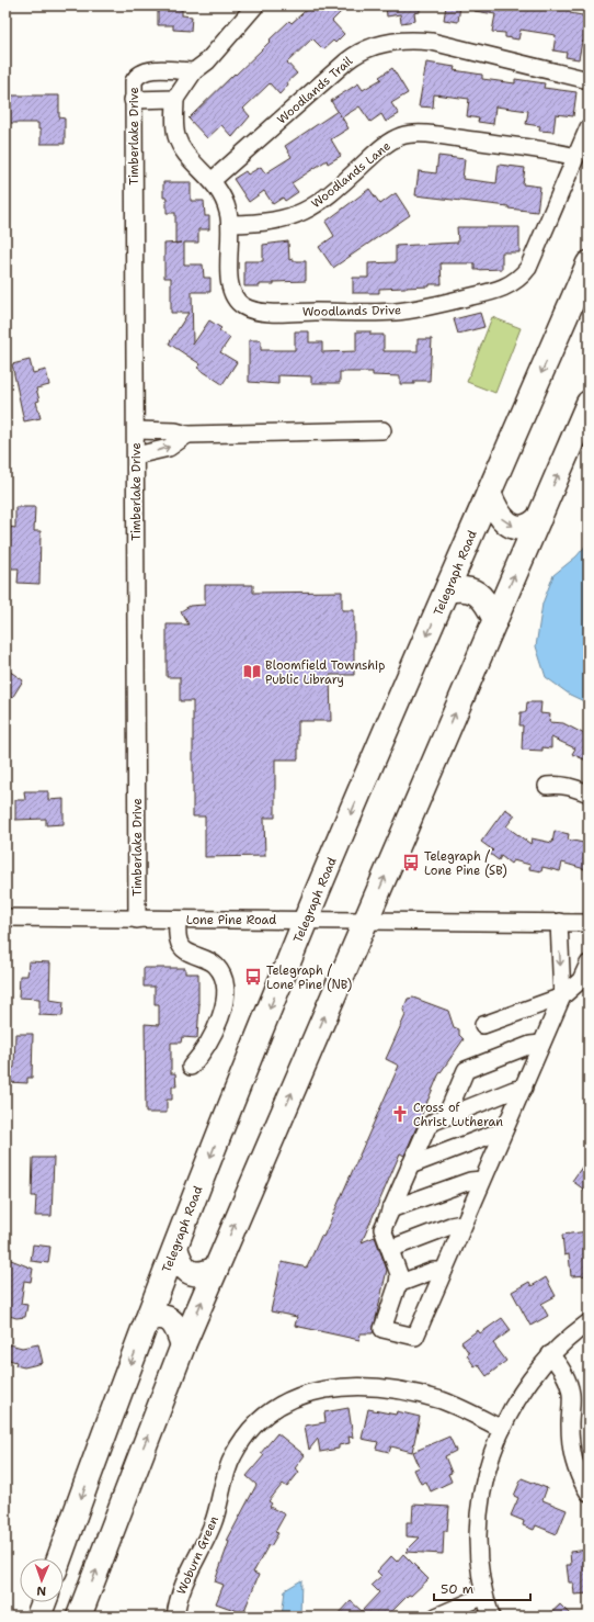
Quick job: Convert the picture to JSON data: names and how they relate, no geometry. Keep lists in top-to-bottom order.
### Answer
{
  "streets": {
    "highway": ["Telegraph Road"],
    "street": [
      "Woodlands Trail",
      "Timberlake Drive",
      "Woodlands Lane",
      "Woodlands Drive",
      "Lone Pine Road",
      "Woburn Green"
    ]
  },
  "crossings": [
    ["Woodlands Trail", "Woodlands Drive"],
    ["Timberlake Drive", "Lone Pine Road"],
    ["Woodlands Lane", "Woodlands Drive"],
    ["Telegraph Road", "Lone Pine Road"]
  ],
  "places": {
    "library": ["Bloomfield Township Public Library"],
    "bus stop": ["Telegraph / Lone Pine (SB)", "Telegraph / Lone Pine (NB)"],
    "church": ["Cross of Christ Lutheran"]
  },
  "scale_bar": "50 m",
  "north": "bottom"
}
